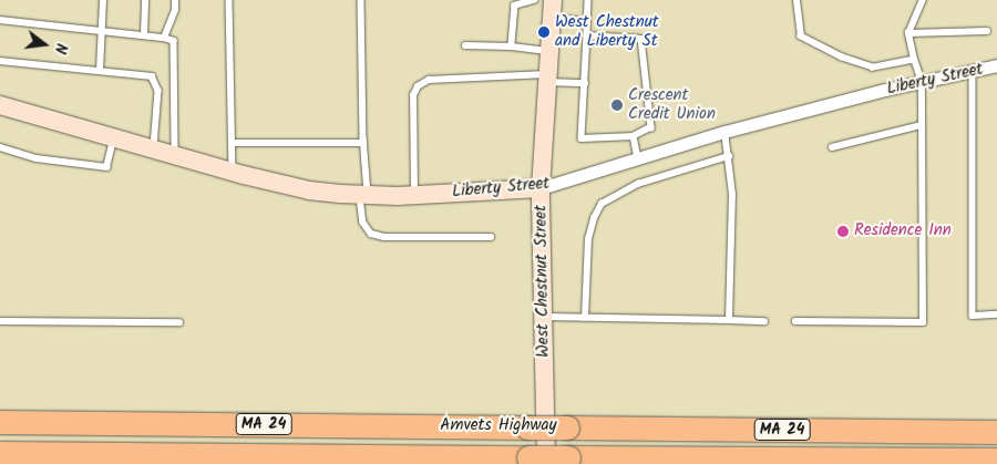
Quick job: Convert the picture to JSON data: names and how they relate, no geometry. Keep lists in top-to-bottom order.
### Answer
{
  "streets": {
    "highway": ["MA 24", "Amvets Highway"],
    "main road": ["Liberty Street", "West Chestnut Street"]
  },
  "crossings": [
    ["Liberty Street", "West Chestnut Street"],
    ["West Chestnut Street", "Amvets Highway"]
  ],
  "places": ["West Chestnut and Liberty St", "Crescent Credit Union", "Residence Inn"],
  "north": "right"
}
